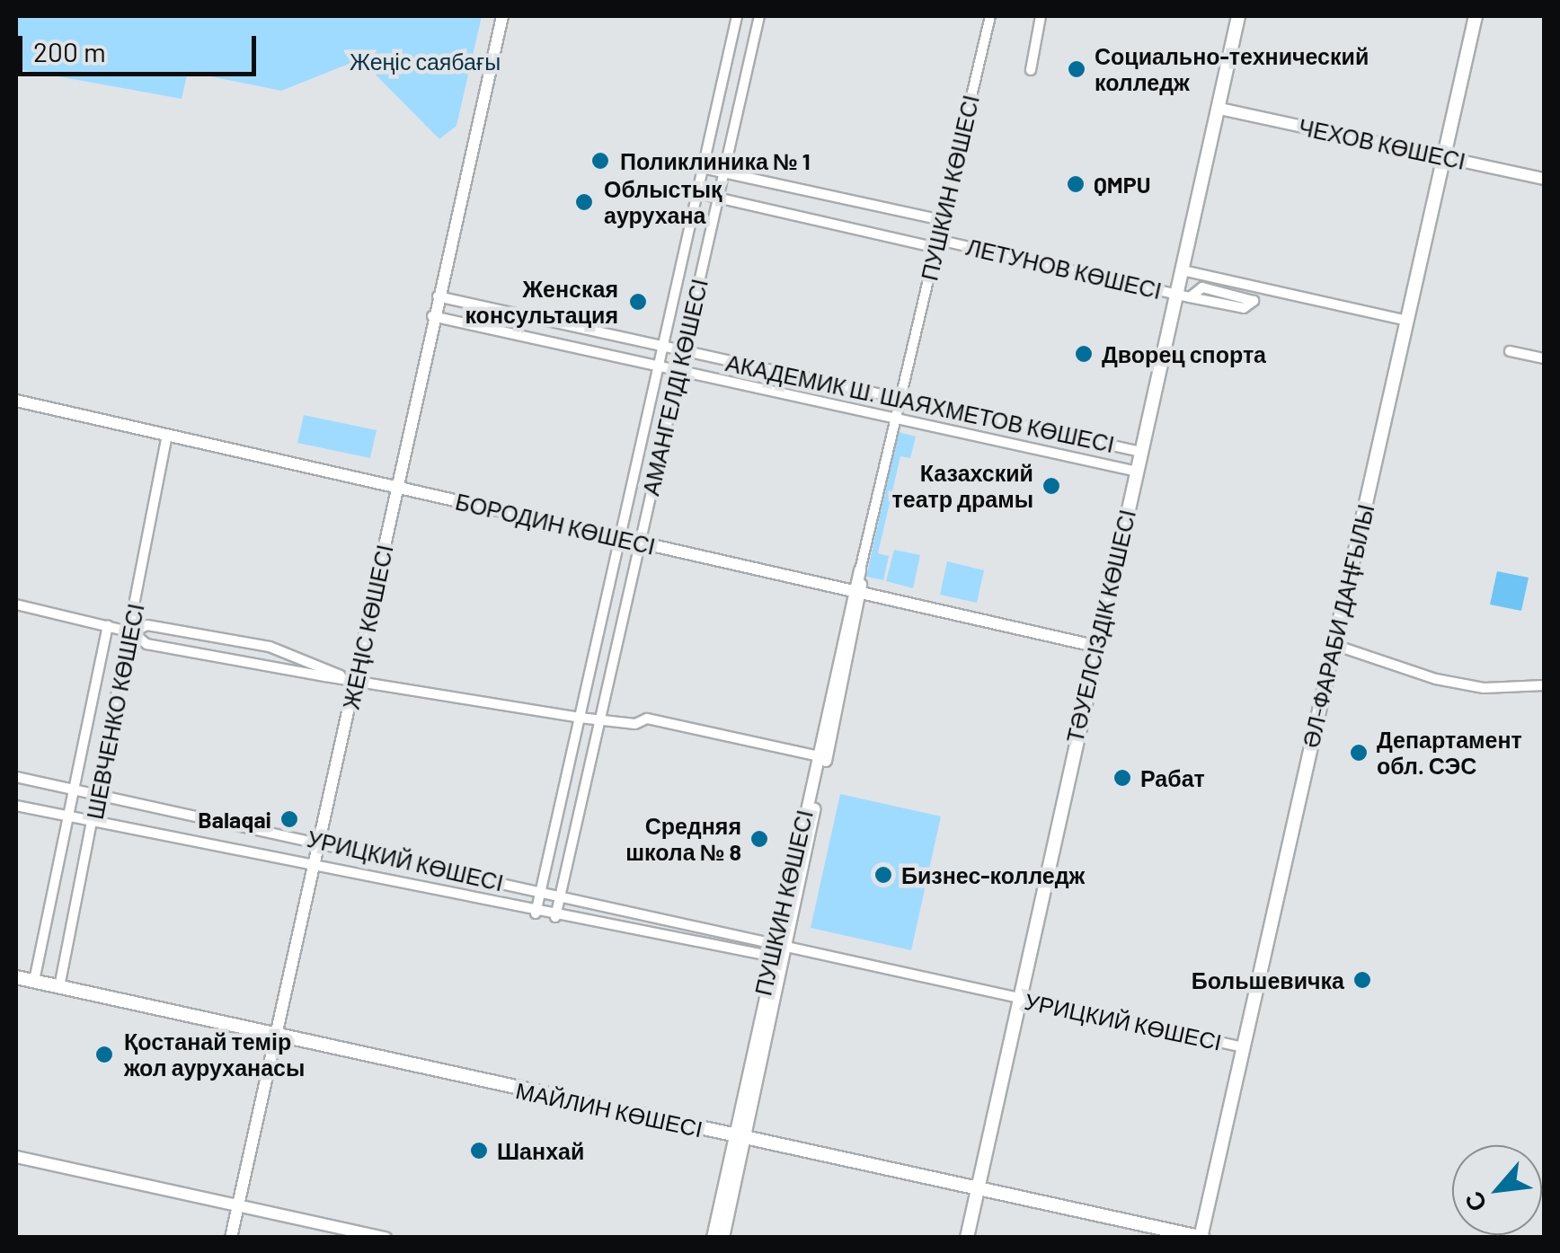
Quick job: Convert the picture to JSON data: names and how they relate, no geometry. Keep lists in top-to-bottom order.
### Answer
{
  "streets": {
    "main road": ["ТӘУЕЛСІЗДІК КӨШЕСІ", "ӘЛ-ФАРАБИ ДАҢҒЫЛЫ", "МАЙЛИН КӨШЕСІ"],
    "street": [
      "ЧЕХОВ КӨШЕСІ",
      "ПУШКИН КӨШЕСІ",
      "ЛЕТУНОВ КӨШЕСІ",
      "АМАНГЕЛДІ КӨШЕСІ",
      "АКАДЕМИК Ш. ШАЯХМЕТОВ КӨШЕСІ",
      "БОРОДИН КӨШЕСІ",
      "ЖЕҢІС КӨШЕСІ",
      "ШЕВЧЕНКО КӨШЕСІ",
      "УРИЦКИЙ КӨШЕСІ"
    ]
  },
  "crossings": [
    ["ЧЕХОВ КӨШЕСІ", "ТӘУЕЛСІЗДІК КӨШЕСІ"],
    ["ЧЕХОВ КӨШЕСІ", "ӘЛ-ФАРАБИ ДАҢҒЫЛЫ"],
    ["ПУШКИН КӨШЕСІ", "ЛЕТУНОВ КӨШЕСІ"],
    ["ПУШКИН КӨШЕСІ", "АКАДЕМИК Ш. ШАЯХМЕТОВ КӨШЕСІ"],
    ["ПУШКИН КӨШЕСІ", "БОРОДИН КӨШЕСІ"],
    ["ПУШКИН КӨШЕСІ", "УРИЦКИЙ КӨШЕСІ"],
    ["ПУШКИН КӨШЕСІ", "МАЙЛИН КӨШЕСІ"],
    ["ЛЕТУНОВ КӨШЕСІ", "АМАНГЕЛДІ КӨШЕСІ"],
    ["ЛЕТУНОВ КӨШЕСІ", "ТӘУЕЛСІЗДІК КӨШЕСІ"],
    ["АМАНГЕЛДІ КӨШЕСІ", "АКАДЕМИК Ш. ШАЯХМЕТОВ КӨШЕСІ"],
    ["АМАНГЕЛДІ КӨШЕСІ", "БОРОДИН КӨШЕСІ"],
    ["АМАНГЕЛДІ КӨШЕСІ", "УРИЦКИЙ КӨШЕСІ"],
    ["АКАДЕМИК Ш. ШАЯХМЕТОВ КӨШЕСІ", "ТӘУЕЛСІЗДІК КӨШЕСІ"],
    ["АКАДЕМИК Ш. ШАЯХМЕТОВ КӨШЕСІ", "ЖЕҢІС КӨШЕСІ"],
    ["БОРОДИН КӨШЕСІ", "ТӘУЕЛСІЗДІК КӨШЕСІ"],
    ["БОРОДИН КӨШЕСІ", "ЖЕҢІС КӨШЕСІ"],
    ["БОРОДИН КӨШЕСІ", "ШЕВЧЕНКО КӨШЕСІ"],
    ["ТӘУЕЛСІЗДІК КӨШЕСІ", "УРИЦКИЙ КӨШЕСІ"],
    ["ТӘУЕЛСІЗДІК КӨШЕСІ", "МАЙЛИН КӨШЕСІ"],
    ["ӘЛ-ФАРАБИ ДАҢҒЫЛЫ", "УРИЦКИЙ КӨШЕСІ"],
    ["ӘЛ-ФАРАБИ ДАҢҒЫЛЫ", "МАЙЛИН КӨШЕСІ"],
    ["ЖЕҢІС КӨШЕСІ", "УРИЦКИЙ КӨШЕСІ"],
    ["ЖЕҢІС КӨШЕСІ", "МАЙЛИН КӨШЕСІ"],
    ["ШЕВЧЕНКО КӨШЕСІ", "УРИЦКИЙ КӨШЕСІ"],
    ["ШЕВЧЕНКО КӨШЕСІ", "МАЙЛИН КӨШЕСІ"]
  ],
  "parks": ["Жеңіс саябағы"],
  "places": [
    "Социально-технический колледж",
    "Поликлиника № 1",
    "QMPU",
    "Облыстық аурухана",
    "Женская консультация",
    "Дворец спорта",
    "Казахский театр драмы",
    "Департамент обл. СЭС",
    "Рабат",
    "Balaqai",
    "Средняя школа № 8",
    "Бизнес-колледж",
    "Большевичка",
    "Қостанай темір жол ауруханасы",
    "Шанхай"
  ],
  "scale_bar": "200 m",
  "north": "bottom left"
}
